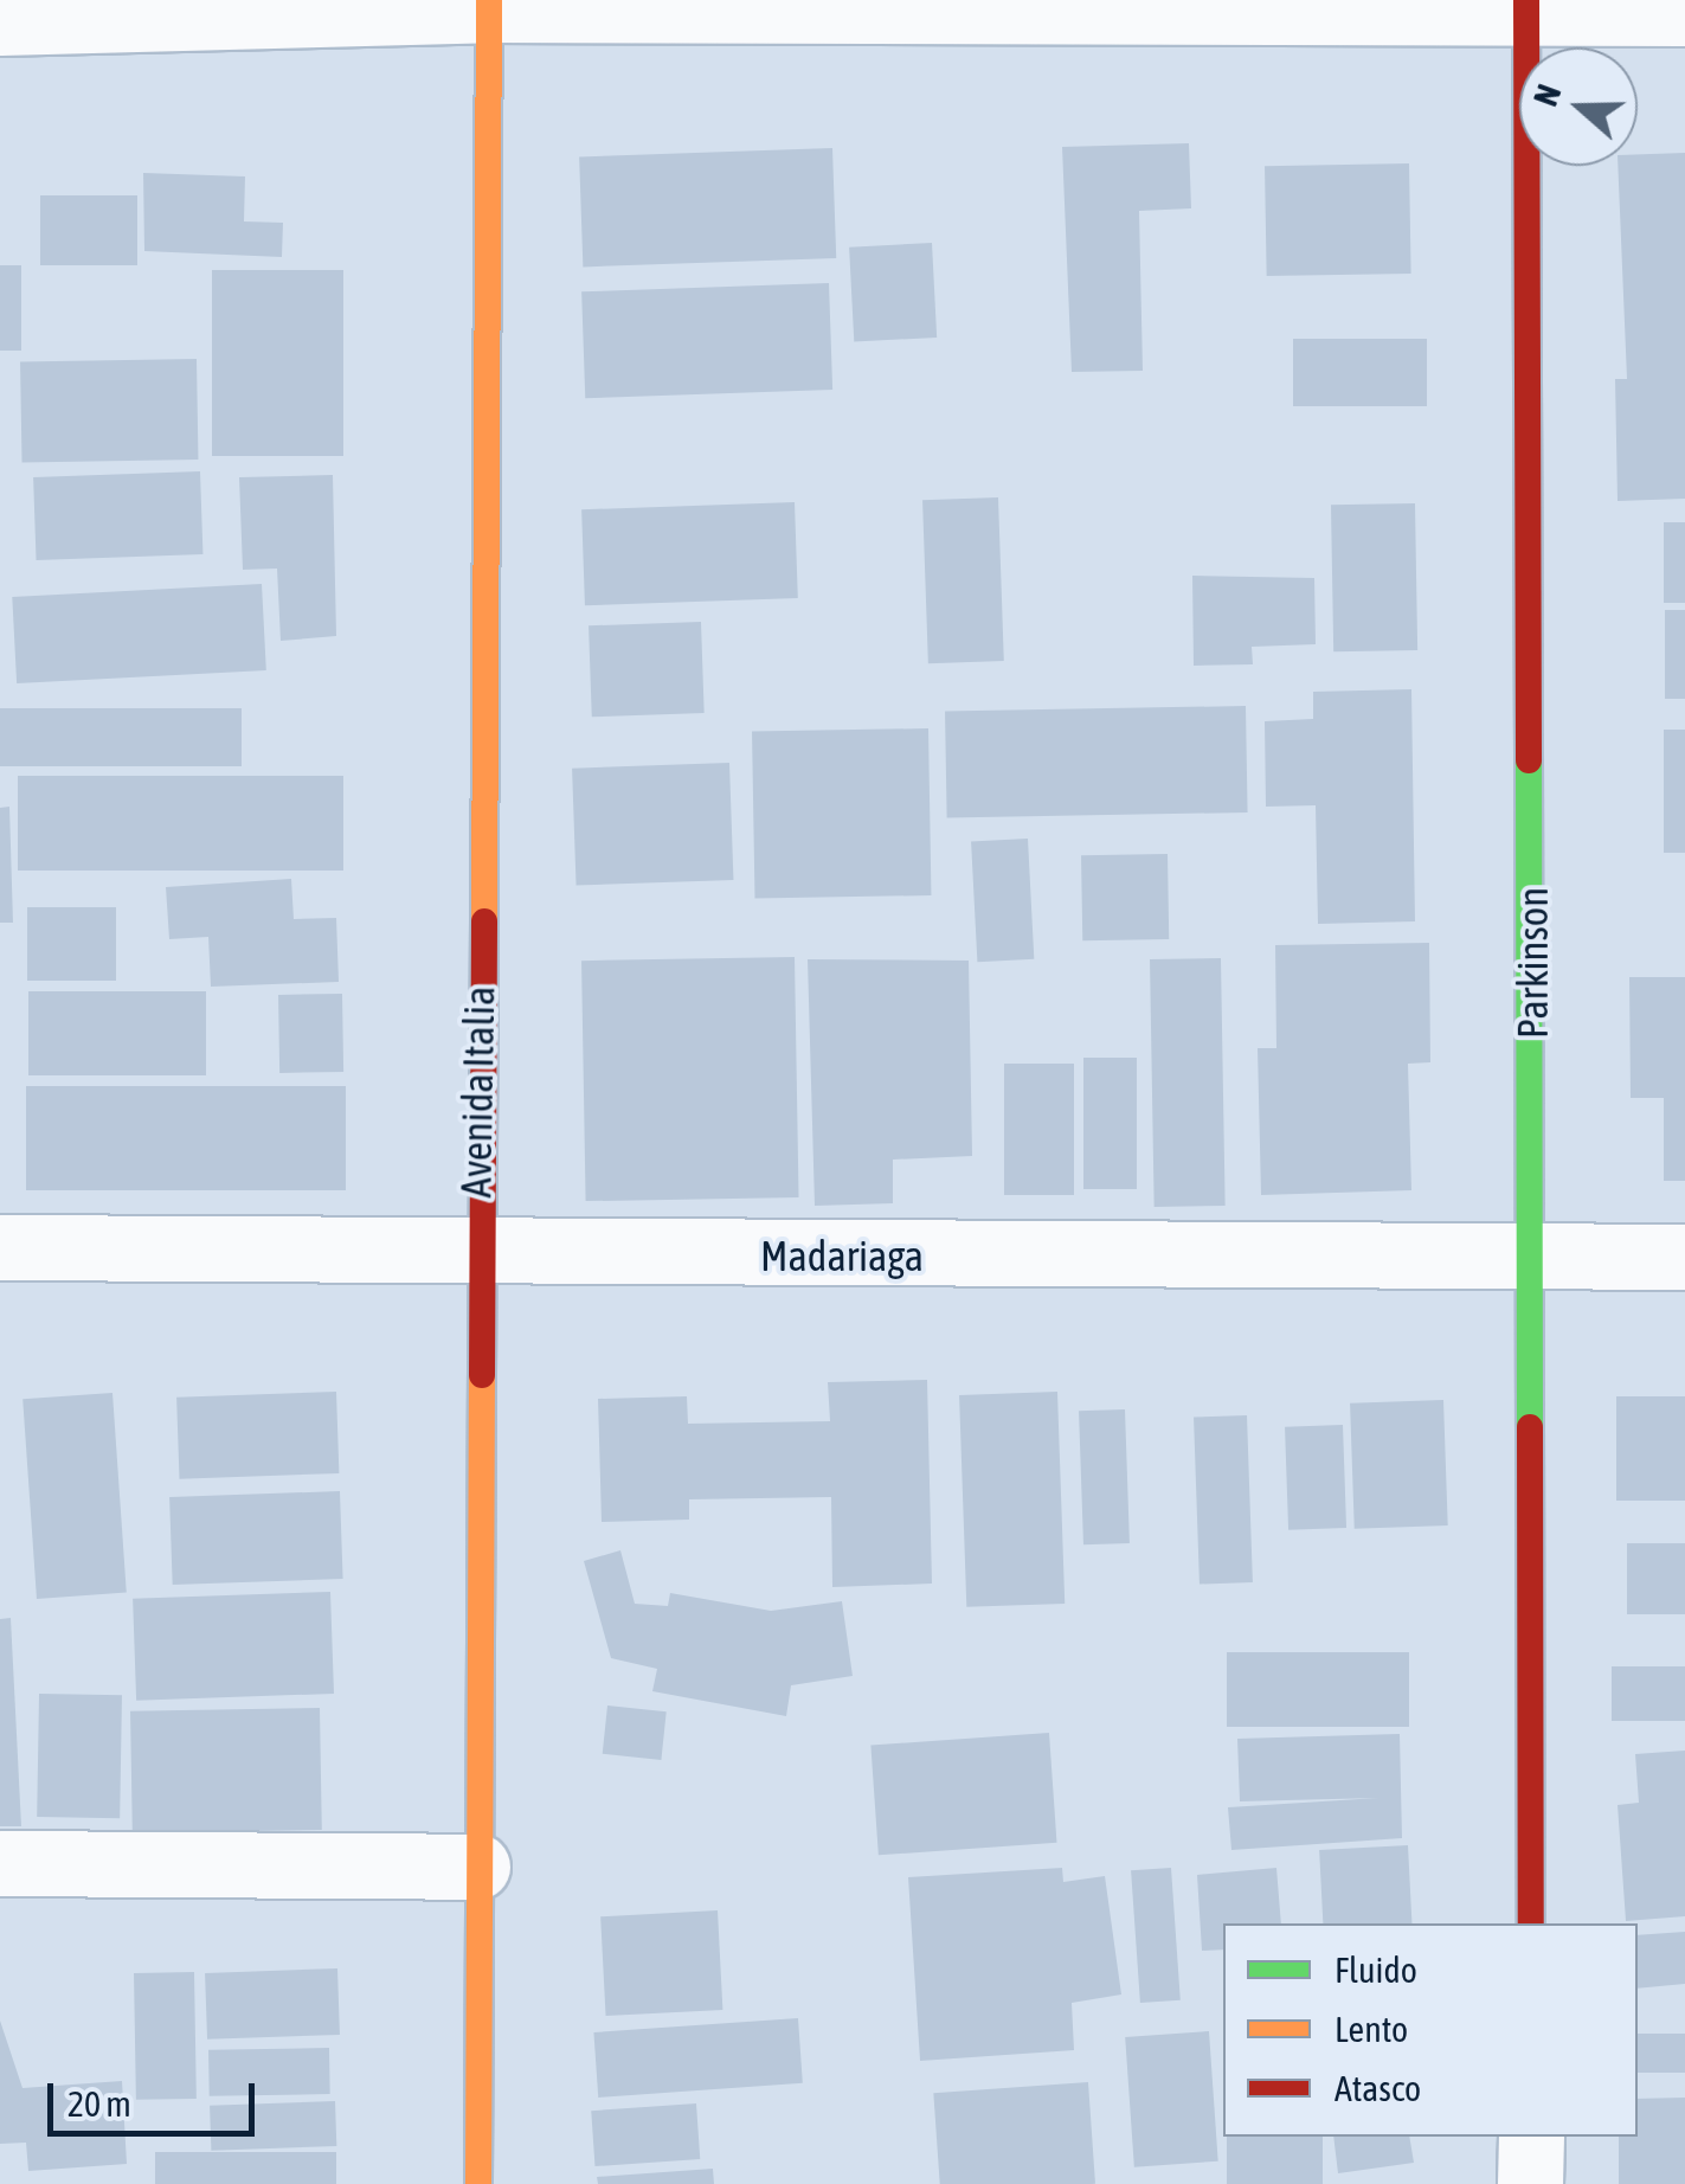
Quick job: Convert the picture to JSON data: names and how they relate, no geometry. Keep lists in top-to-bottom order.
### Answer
{
  "streets": {
    "main road": ["Parkinson", "Avenida Italia"],
    "street": ["Madariaga"]
  },
  "crossings": [
    ["Parkinson", "Madariaga"],
    ["Avenida Italia", "Madariaga"]
  ],
  "legend": ["Fluido", "Lento", "Atasco"],
  "scale_bar": "20 m",
  "north": "left"
}
